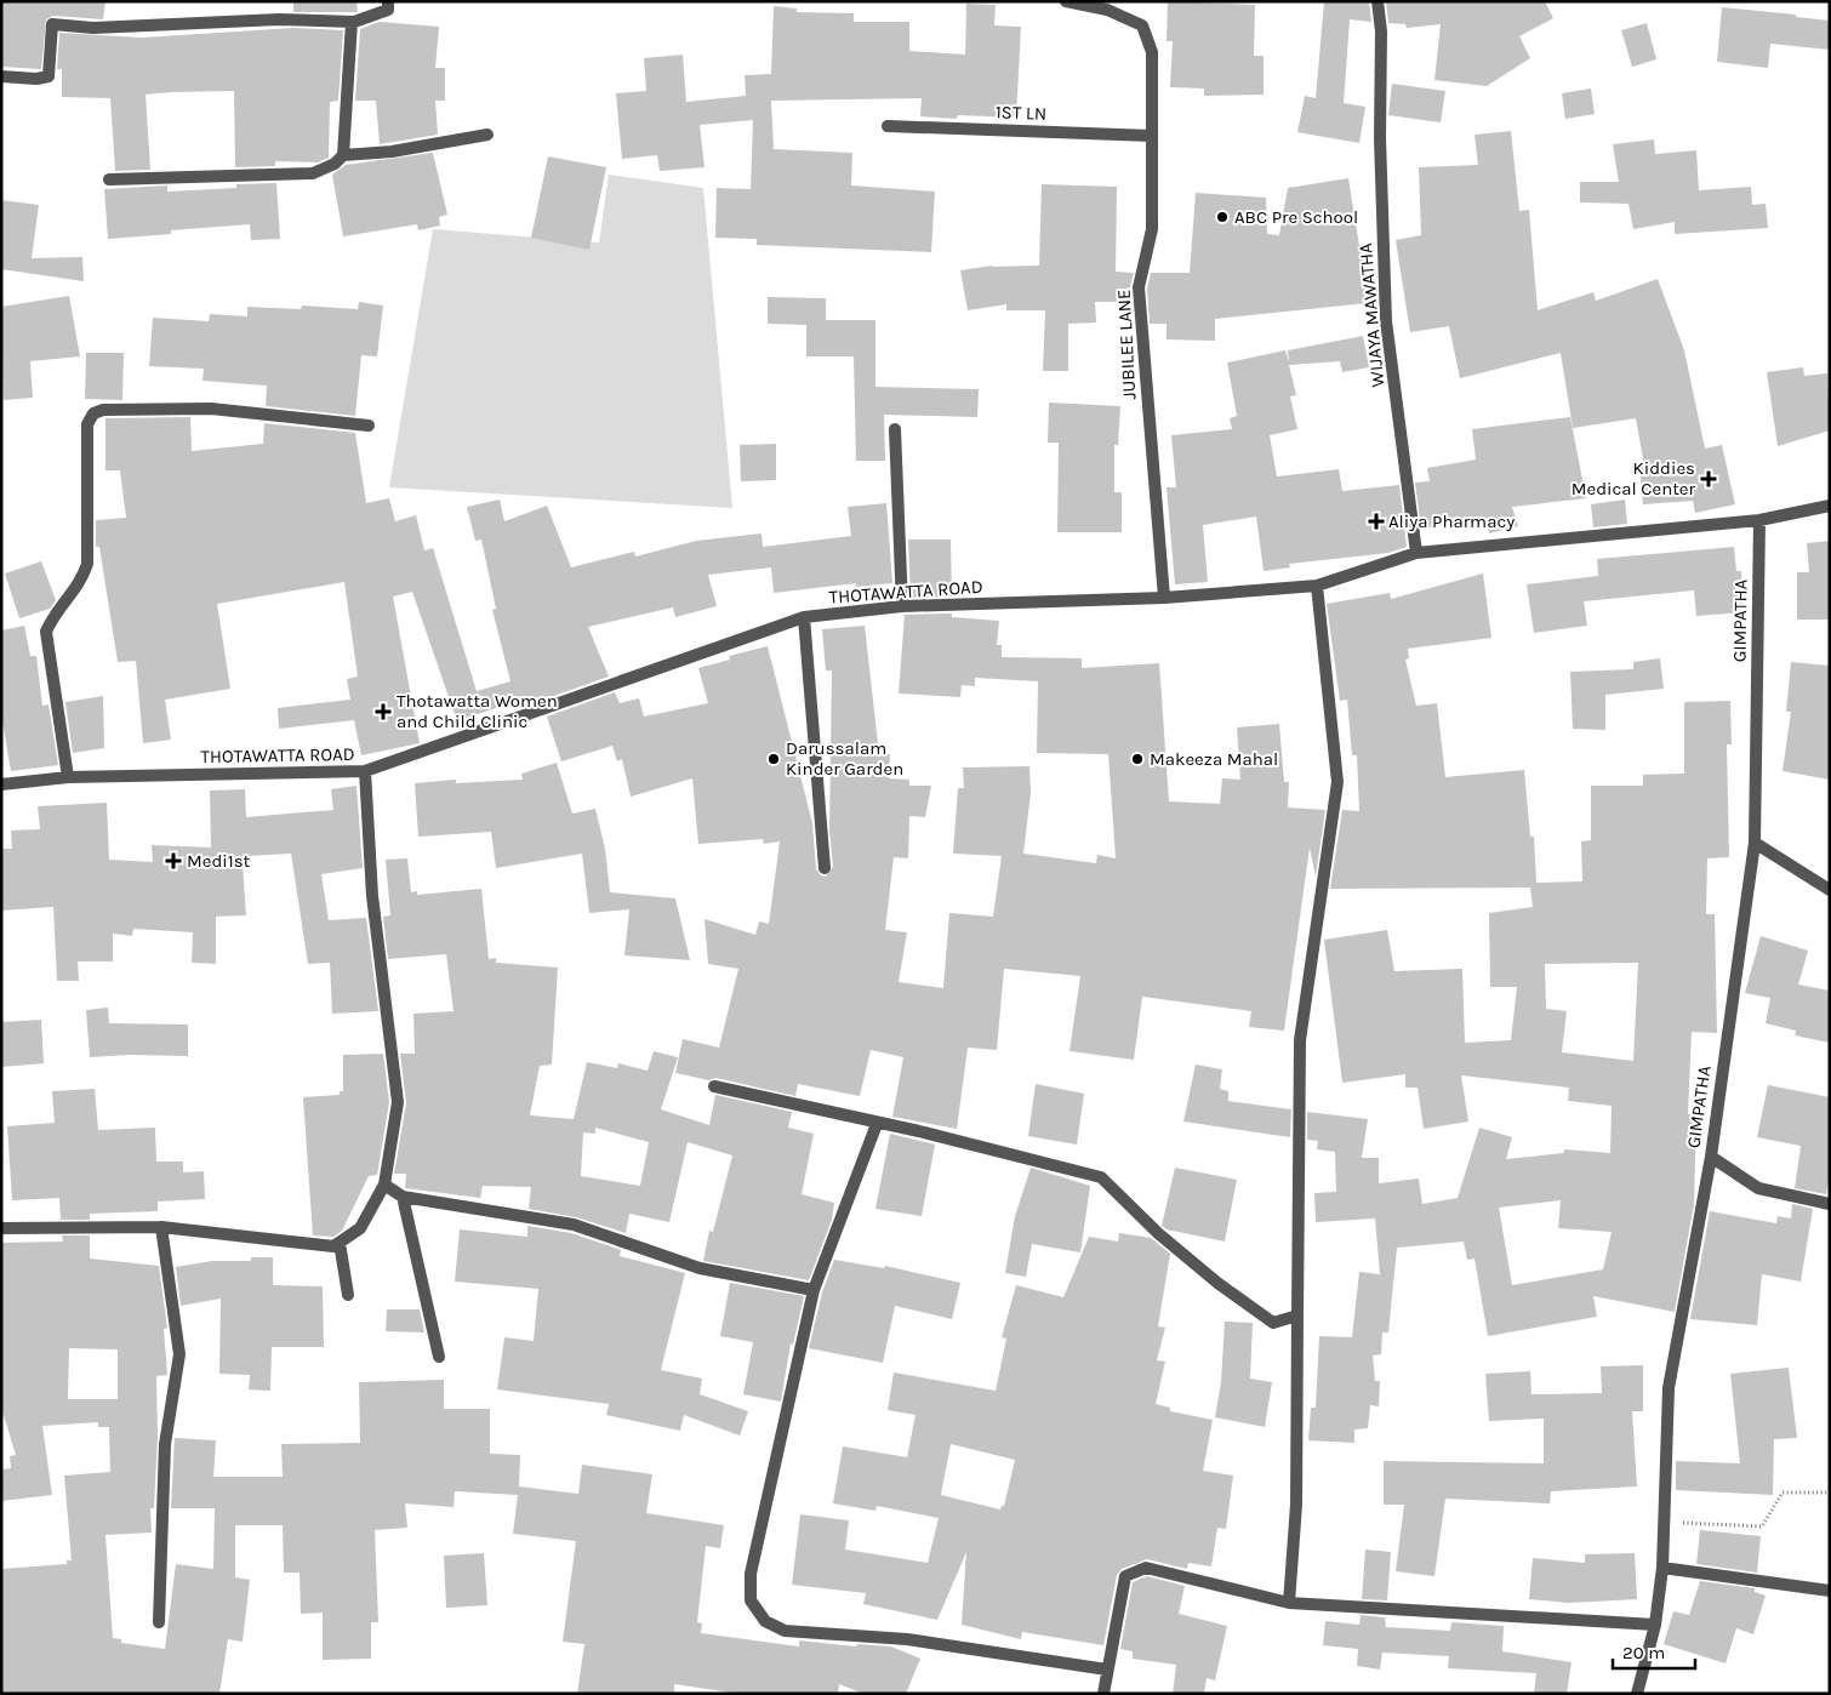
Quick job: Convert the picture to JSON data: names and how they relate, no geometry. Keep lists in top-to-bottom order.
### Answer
{
  "streets": {
    "street": [
      "1ST LN",
      "WIJAYA MAWATHA",
      "JUBILEE LANE",
      "THOTAWATTA ROAD",
      "GIMPATHA"
    ]
  },
  "crossings": [
    ["1ST LN", "JUBILEE LANE"],
    ["WIJAYA MAWATHA", "THOTAWATTA ROAD"],
    ["JUBILEE LANE", "THOTAWATTA ROAD"],
    ["THOTAWATTA ROAD", "GIMPATHA"]
  ],
  "places": {
    "other": ["ABC Pre School", "Darussalam Kinder Garden", "Makeeza Mahal"],
    "health": [
      "Kiddies Medical Center",
      "Aliya Pharmacy",
      "Thotawatta Women and Child Clinic",
      "Medi1st"
    ]
  },
  "scale_bar": "20 m"
}
